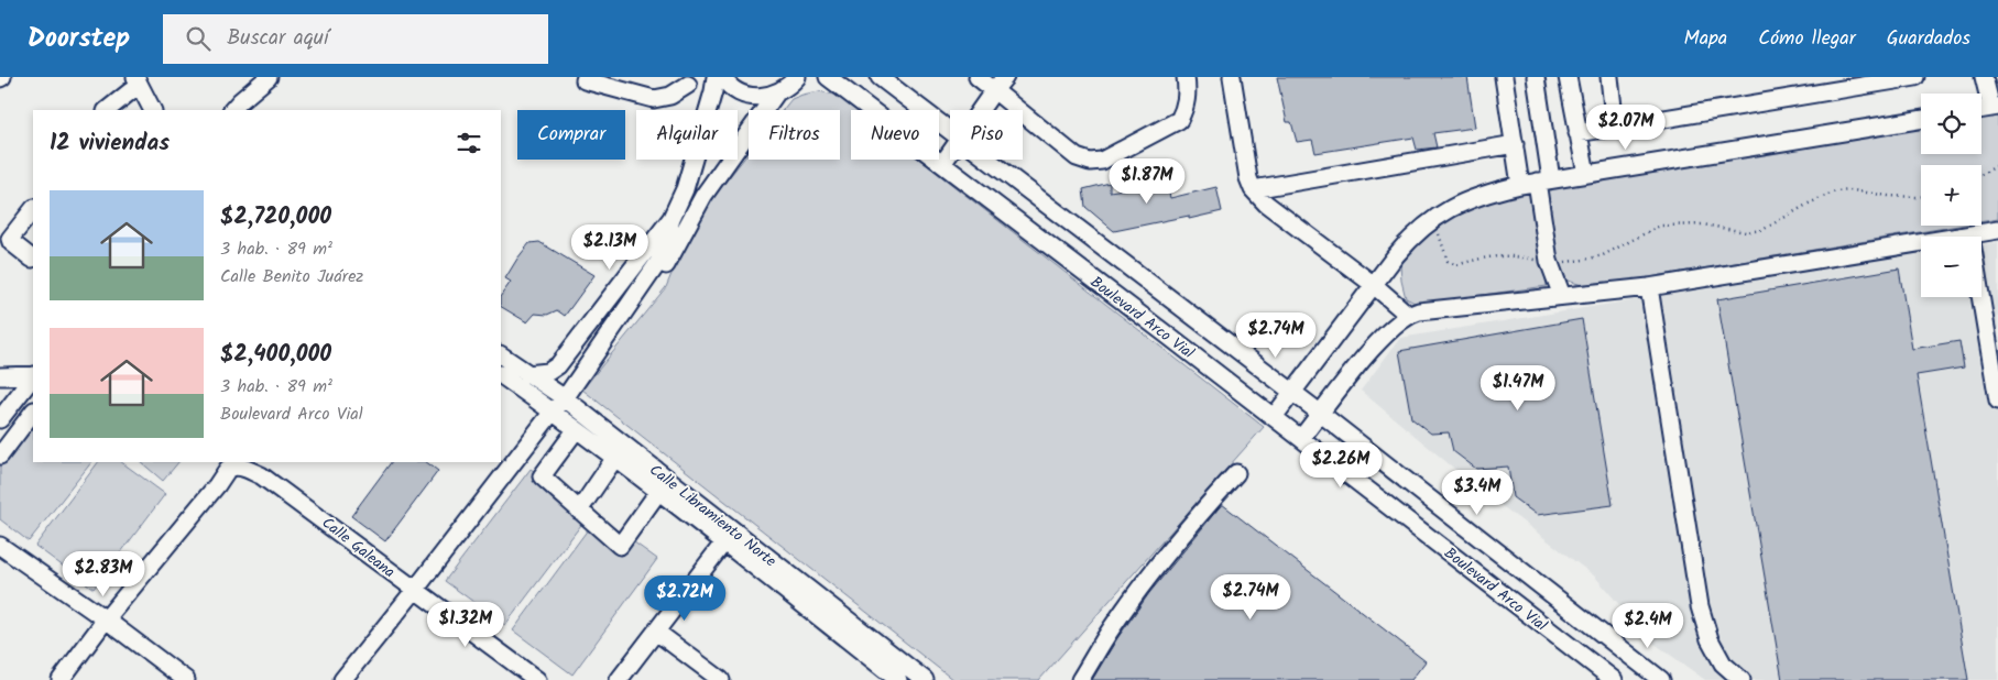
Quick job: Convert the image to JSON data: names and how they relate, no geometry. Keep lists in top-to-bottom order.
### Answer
{
  "streets": {
    "street": ["Boulevard Arco Vial", "Calle Libramiento Norte", "Calle Galeana"]
  },
  "page": {
    "header": "Doorstep",
    "search": "Buscar aquí",
    "nav": ["Mapa", "Cómo llegar", "Guardados"],
    "map_buttons": ["+", "−"],
    "price": [
      "$2.07M",
      "$1.87M",
      "$2.13M",
      "$2.74M",
      "$1.47M",
      "$2.26M",
      "$3.4M",
      "$2.83M",
      "$2.74M",
      "$2.72M",
      "$1.32M",
      "$2.4M"
    ],
    "chip": [
      "Comprar",
      "Alquilar",
      "Filtros",
      "Nuevo",
      "Piso"
    ],
    "heading": "12 viviendas",
    "list": [
      {
        "name": "$2,720,000",
        "note": "3 hab. · 89 m² · Calle Benito Juárez"
      },
      {
        "name": "$2,400,000",
        "note": "3 hab. · 89 m² · Boulevard Arco Vial"
      }
    ]
  }
}
